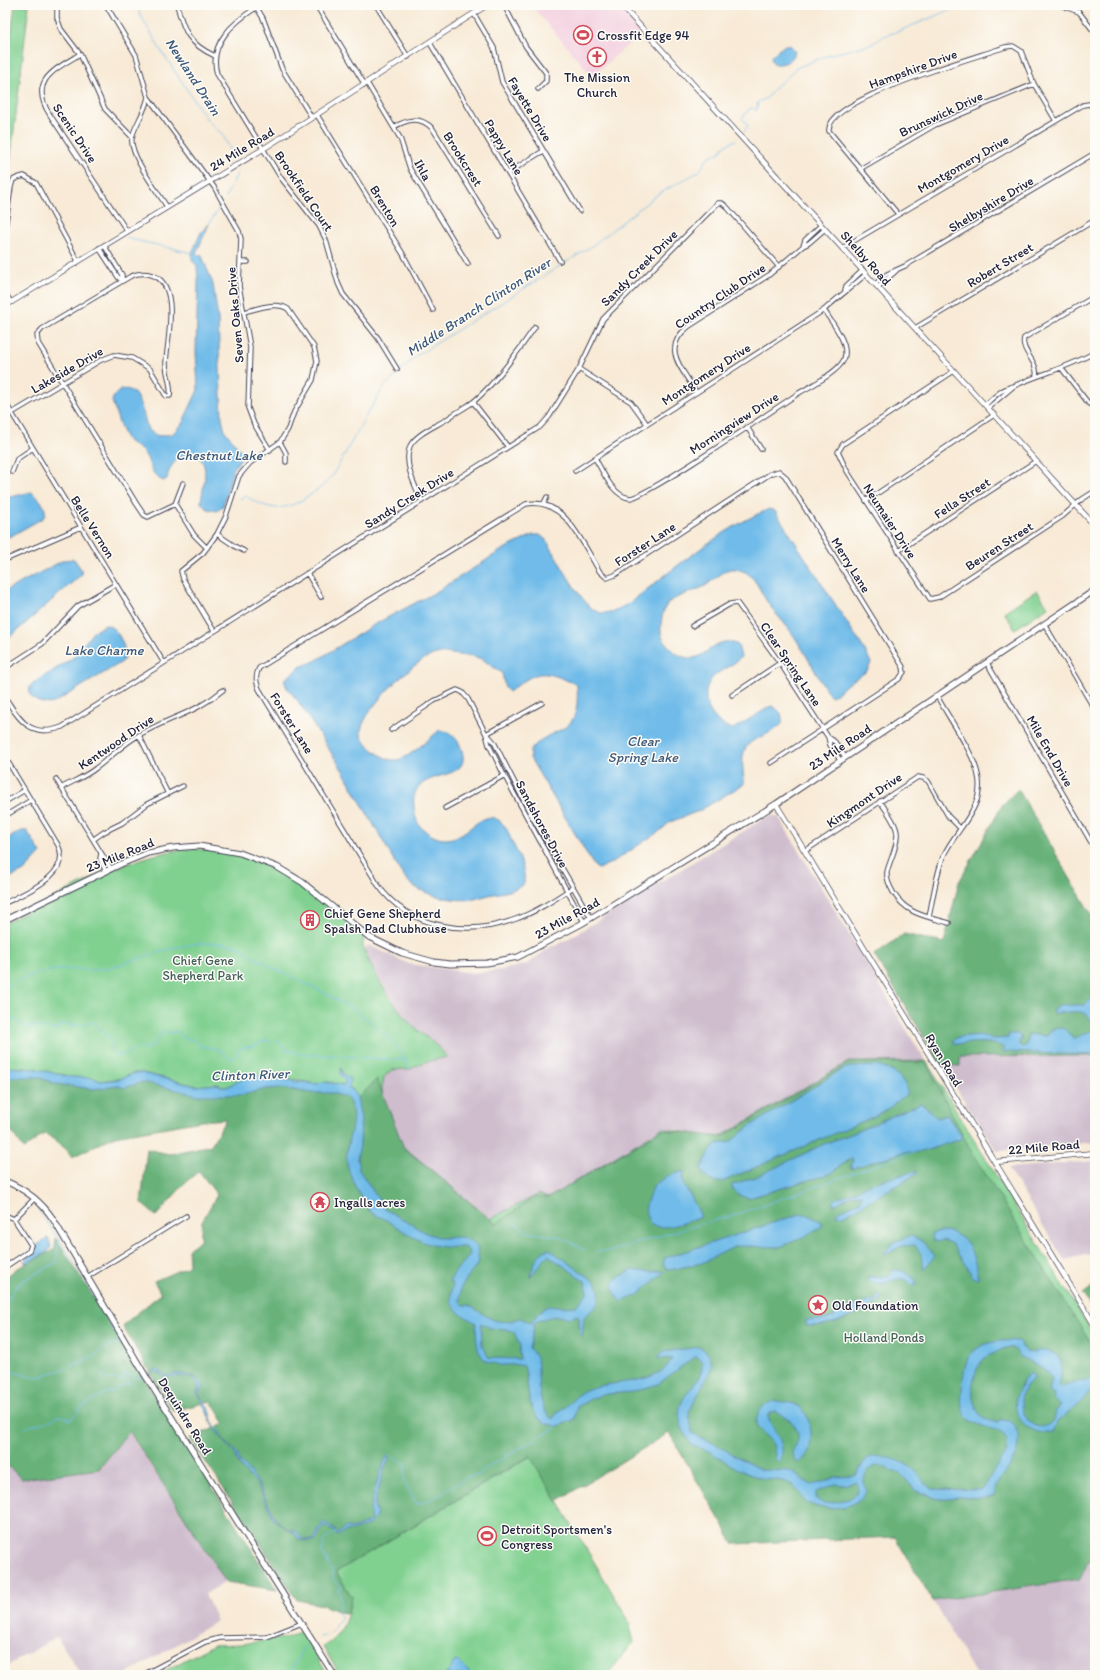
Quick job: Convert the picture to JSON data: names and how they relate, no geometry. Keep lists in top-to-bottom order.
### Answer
{
  "streets": {
    "main road": ["23 Mile Road", "Dequindre Road"],
    "street": [
      "Hampshire Drive",
      "Fayette Drive",
      "Brunswick Drive",
      "Scenic Drive",
      "Pappy Lane",
      "24 Mile Road",
      "Brookcrest",
      "Montgomery Drive",
      "Ihla",
      "Brookfield Court",
      "Shelbyshire Drive",
      "Brenton",
      "Shelby Road",
      "Robert Street",
      "Sandy Creek Drive",
      "Country Club Drive",
      "Seven Oaks Drive",
      "Lakeside Drive",
      "Morningview Drive",
      "Fella Street",
      "Neumaier Drive",
      "Belle Vernon",
      "Forster Lane",
      "Beuren Street",
      "Merry Lane",
      "Clear Spring Lane",
      "Kentwood Drive",
      "Mile End Drive",
      "Kingmont Drive",
      "Sandshores Drive",
      "Ryan Road",
      "22 Mile Road"
    ]
  },
  "crossings": [
    ["Hampshire Drive", "Brunswick Drive"],
    ["Fayette Drive", "24 Mile Road"],
    ["Scenic Drive", "24 Mile Road"],
    ["Pappy Lane", "24 Mile Road"],
    ["24 Mile Road", "Ihla"],
    ["24 Mile Road", "Brookfield Court"],
    ["24 Mile Road", "Brenton"],
    ["24 Mile Road", "Seven Oaks Drive"],
    ["Brookcrest", "Ihla"],
    ["Montgomery Drive", "Shelby Road"],
    ["Montgomery Drive", "Country Club Drive"],
    ["Montgomery Drive", "Morningview Drive"],
    ["Shelbyshire Drive", "Shelby Road"],
    ["Shelby Road", "Robert Street"],
    ["Shelby Road", "Country Club Drive"],
    ["Shelby Road", "Fella Street"],
    ["Shelby Road", "Neumaier Drive"],
    ["Shelby Road", "Beuren Street"],
    ["Sandy Creek Drive", "Country Club Drive"],
    ["Sandy Creek Drive", "Belle Vernon"],
    ["Lakeside Drive", "Belle Vernon"],
    ["Fella Street", "Neumaier Drive"],
    ["Neumaier Drive", "Beuren Street"],
    ["Forster Lane", "Merry Lane"],
    ["Forster Lane", "Sandshores Drive"],
    ["Merry Lane", "Clear Spring Lane"],
    ["Clear Spring Lane", "23 Mile Road"],
    ["23 Mile Road", "Mile End Drive"],
    ["23 Mile Road", "Sandshores Drive"],
    ["23 Mile Road", "Ryan Road"],
    ["Kingmont Drive", "Ryan Road"],
    ["Ryan Road", "22 Mile Road"]
  ],
  "water": [
    "Newland Drain",
    "Middle Branch Clinton River",
    "Chestnut Lake",
    "Lake Charme",
    "Clear Spring Lake",
    "Clinton River"
  ],
  "parks": ["Chief Gene Shepherd Park", "Holland Ponds"],
  "places": {
    "sports": ["Crossfit Edge 94", "Detroit Sportsmen's Congress"],
    "church": ["The Mission Church"],
    "building": ["Chief Gene Shepherd Spalsh Pad Clubhouse"],
    "temple": ["Ingalls acres"],
    "place": ["Old Foundation"]
  }
}
